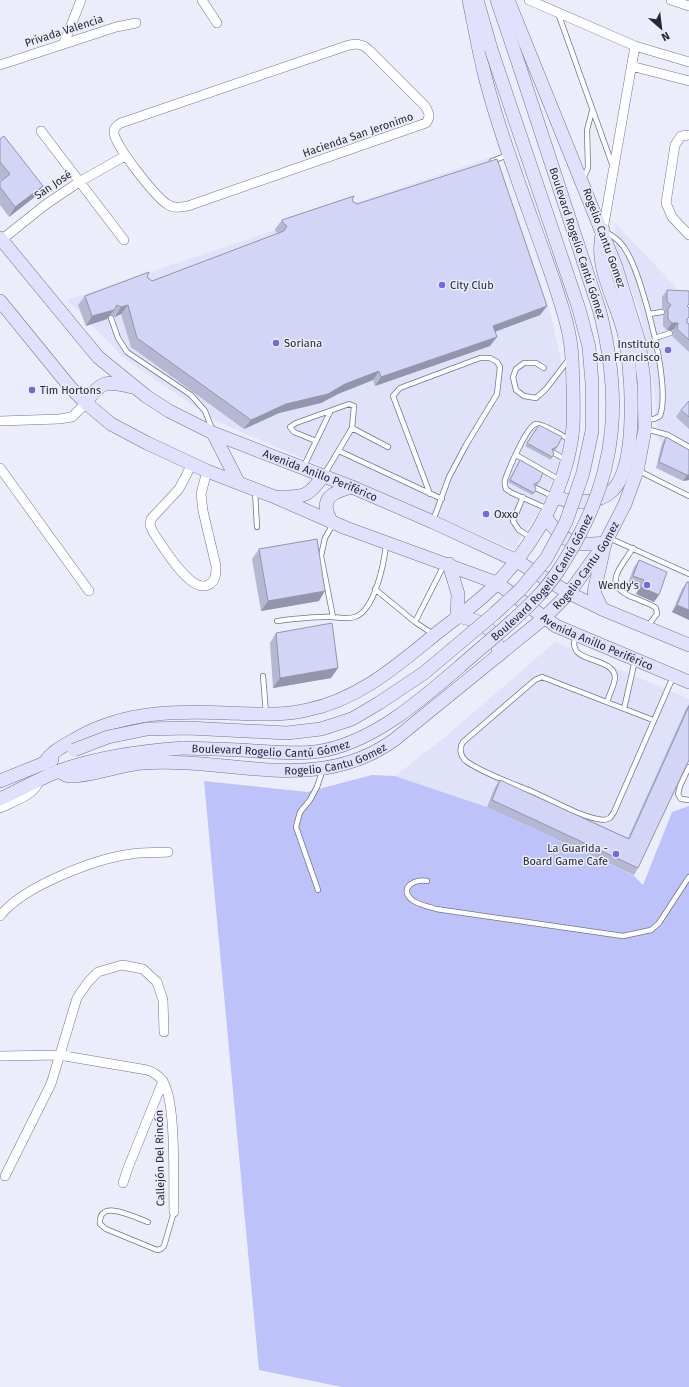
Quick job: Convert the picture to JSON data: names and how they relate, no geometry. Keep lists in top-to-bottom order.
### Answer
{
  "streets": {
    "street": [
      "Privada Valencia",
      "Hacienda San Jeronimo",
      "San José",
      "Rogelio Cantu Gomez",
      "Boulevard Rogelio Cantú Gómez",
      "Avenida Anillo Periférico",
      "Callejón Del Rincón"
    ]
  },
  "crossings": [
    ["Hacienda San Jeronimo", "San José"],
    ["San José", "Avenida Anillo Periférico"],
    ["Rogelio Cantu Gomez", "Boulevard Rogelio Cantú Gómez"],
    ["Rogelio Cantu Gomez", "Avenida Anillo Periférico"]
  ],
  "places": [
    "City Club",
    "Soriana",
    "Instituto San Francisco",
    "Tim Hortons",
    "Oxxo",
    "Wendy's",
    "La Guarida - Board Game Cafe"
  ],
  "north": "bottom right"
}
